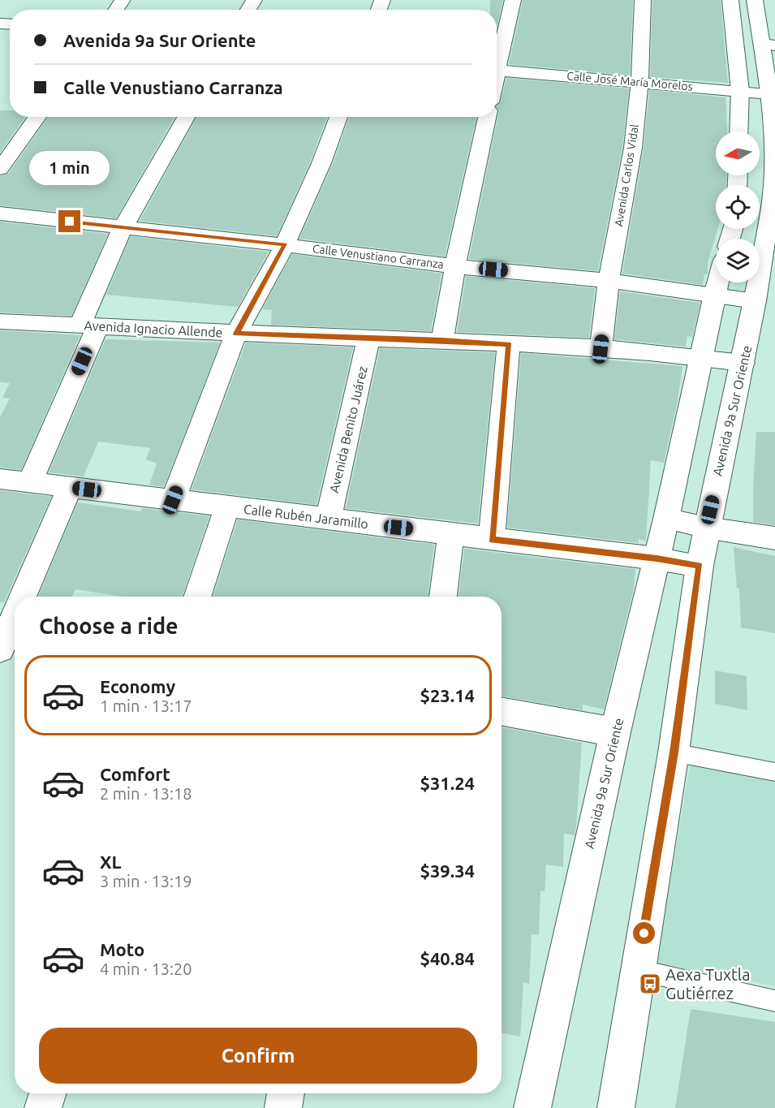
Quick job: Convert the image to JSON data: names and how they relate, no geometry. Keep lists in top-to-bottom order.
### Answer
{
  "streets": {
    "street": [
      "Calle José María Morelos",
      "Avenida Carlos Vidal",
      "Calle Venustiano Carranza",
      "Avenida Ignacio Allende",
      "Avenida 9a Sur Oriente",
      "Avenida Benito Juárez",
      "Calle Rubén Jaramillo"
    ]
  },
  "crossings": [
    ["Calle José María Morelos", "Avenida Carlos Vidal"],
    ["Calle José María Morelos", "Avenida 9a Sur Oriente"],
    ["Avenida Carlos Vidal", "Calle Venustiano Carranza"],
    ["Avenida Carlos Vidal", "Avenida Ignacio Allende"],
    ["Calle Venustiano Carranza", "Avenida 9a Sur Oriente"],
    ["Avenida Ignacio Allende", "Avenida 9a Sur Oriente"],
    ["Avenida Ignacio Allende", "Avenida Benito Juárez"],
    ["Avenida 9a Sur Oriente", "Calle Rubén Jaramillo"],
    ["Avenida Benito Juárez", "Calle Rubén Jaramillo"]
  ],
  "places": {
    "bus stop": ["Aexa Tuxtla Gutiérrez"]
  },
  "north": "left",
  "page": {
    "banner": ["Avenida 9a Sur Oriente", "Calle Venustiano Carranza"],
    "bubble": "1 min",
    "heading": "Choose a ride",
    "list": [
      {
        "name": "Economy",
        "note": "1 min · 13:17",
        "value": "$23.14"
      },
      {
        "name": "Comfort",
        "note": "2 min · 13:18",
        "value": "$31.24"
      },
      {
        "name": "XL",
        "note": "3 min · 13:19",
        "value": "$39.34"
      },
      {
        "name": "Moto",
        "note": "4 min · 13:20",
        "value": "$40.84"
      }
    ],
    "buttons": "Confirm"
  }
}
